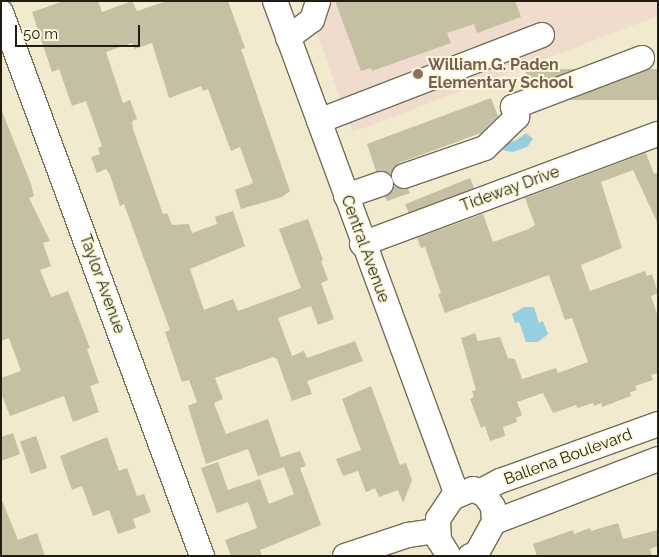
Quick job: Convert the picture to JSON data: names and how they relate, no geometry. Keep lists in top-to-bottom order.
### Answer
{
  "streets": {
    "street": [
      "Tideway Drive",
      "Central Avenue",
      "Taylor Avenue",
      "Ballena Boulevard"
    ]
  },
  "crossings": [
    ["Tideway Drive", "Central Avenue"],
    ["Central Avenue", "Ballena Boulevard"]
  ],
  "places": ["William G. Paden Elementary School"],
  "scale_bar": "50 m"
}
